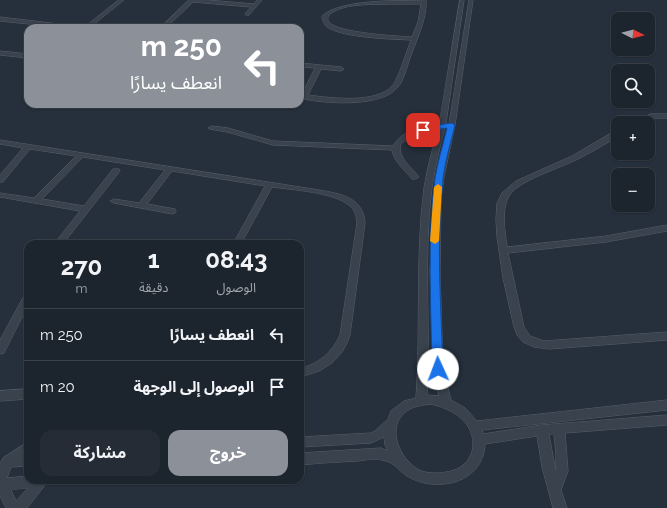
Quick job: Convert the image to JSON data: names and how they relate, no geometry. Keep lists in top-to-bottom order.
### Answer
{
  "north": "right",
  "page": {
    "map_buttons": ["+", "−"],
    "turn": ["250 m", "انعطف يسارًا"],
    "eta": [
      "08:43",
      "الوصول",
      "1",
      "دقيقة",
      "270",
      "m"
    ],
    "list": [
      {
        "name": "انعطف يسارًا",
        "value": "250 m"
      },
      {
        "name": "الوصول إلى الوجهة",
        "value": "20 m"
      }
    ],
    "buttons": ["خروج", "مشاركة"]
  }
}
